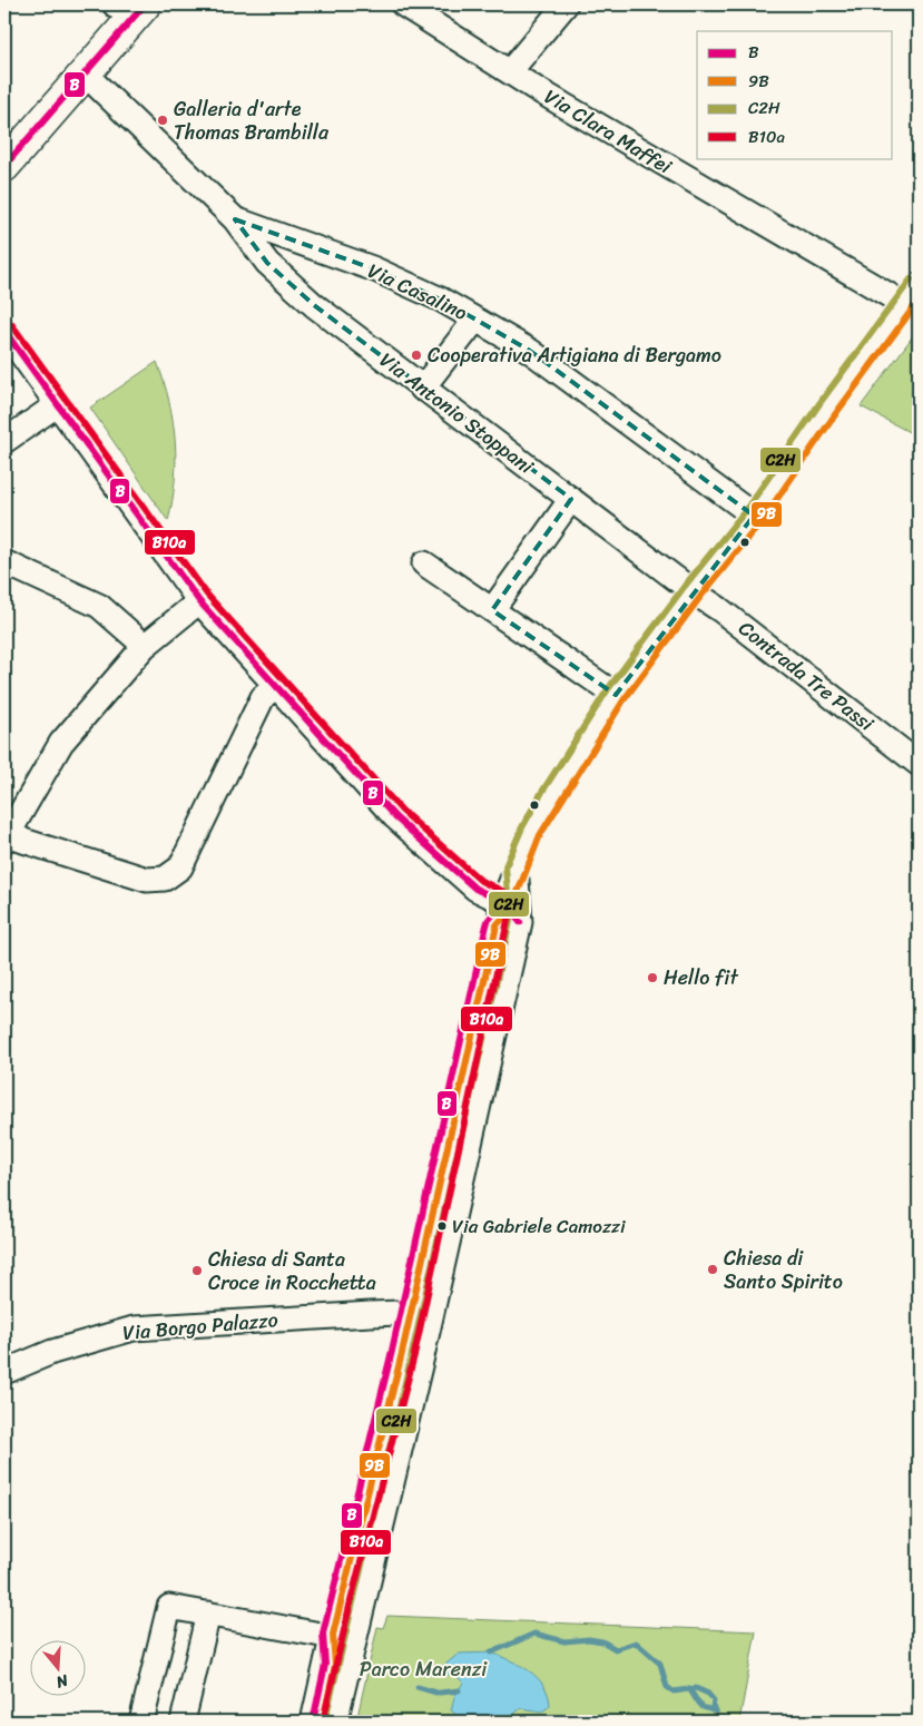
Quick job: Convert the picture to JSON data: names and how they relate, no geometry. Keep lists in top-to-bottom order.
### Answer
{
  "streets": {
    "street": [
      "Via Clara Maffei",
      "Via Casalino",
      "Via Antonio Stoppani",
      "Contrada Tre Passi",
      "Via Borgo Palazzo"
    ]
  },
  "crossings": [
    ["Via Casalino", "Via Antonio Stoppani"],
    ["Via Antonio Stoppani", "Contrada Tre Passi"]
  ],
  "parks": ["Parco Marenzi"],
  "places": [
    "Galleria d'arte Thomas Brambilla",
    "Cooperativa Artigiana di Bergamo",
    "Hello fit",
    "Via Gabriele Camozzi",
    "Chiesa di Santo Spirito",
    "Chiesa di Santa Croce in Rocchetta"
  ],
  "lines": [
    "transit line B",
    "transit line C2H",
    "transit line 9B",
    "transit line B10a"
  ],
  "legend": [
    "B",
    "9B",
    "C2H",
    "B10a"
  ],
  "north": "bottom"
}
